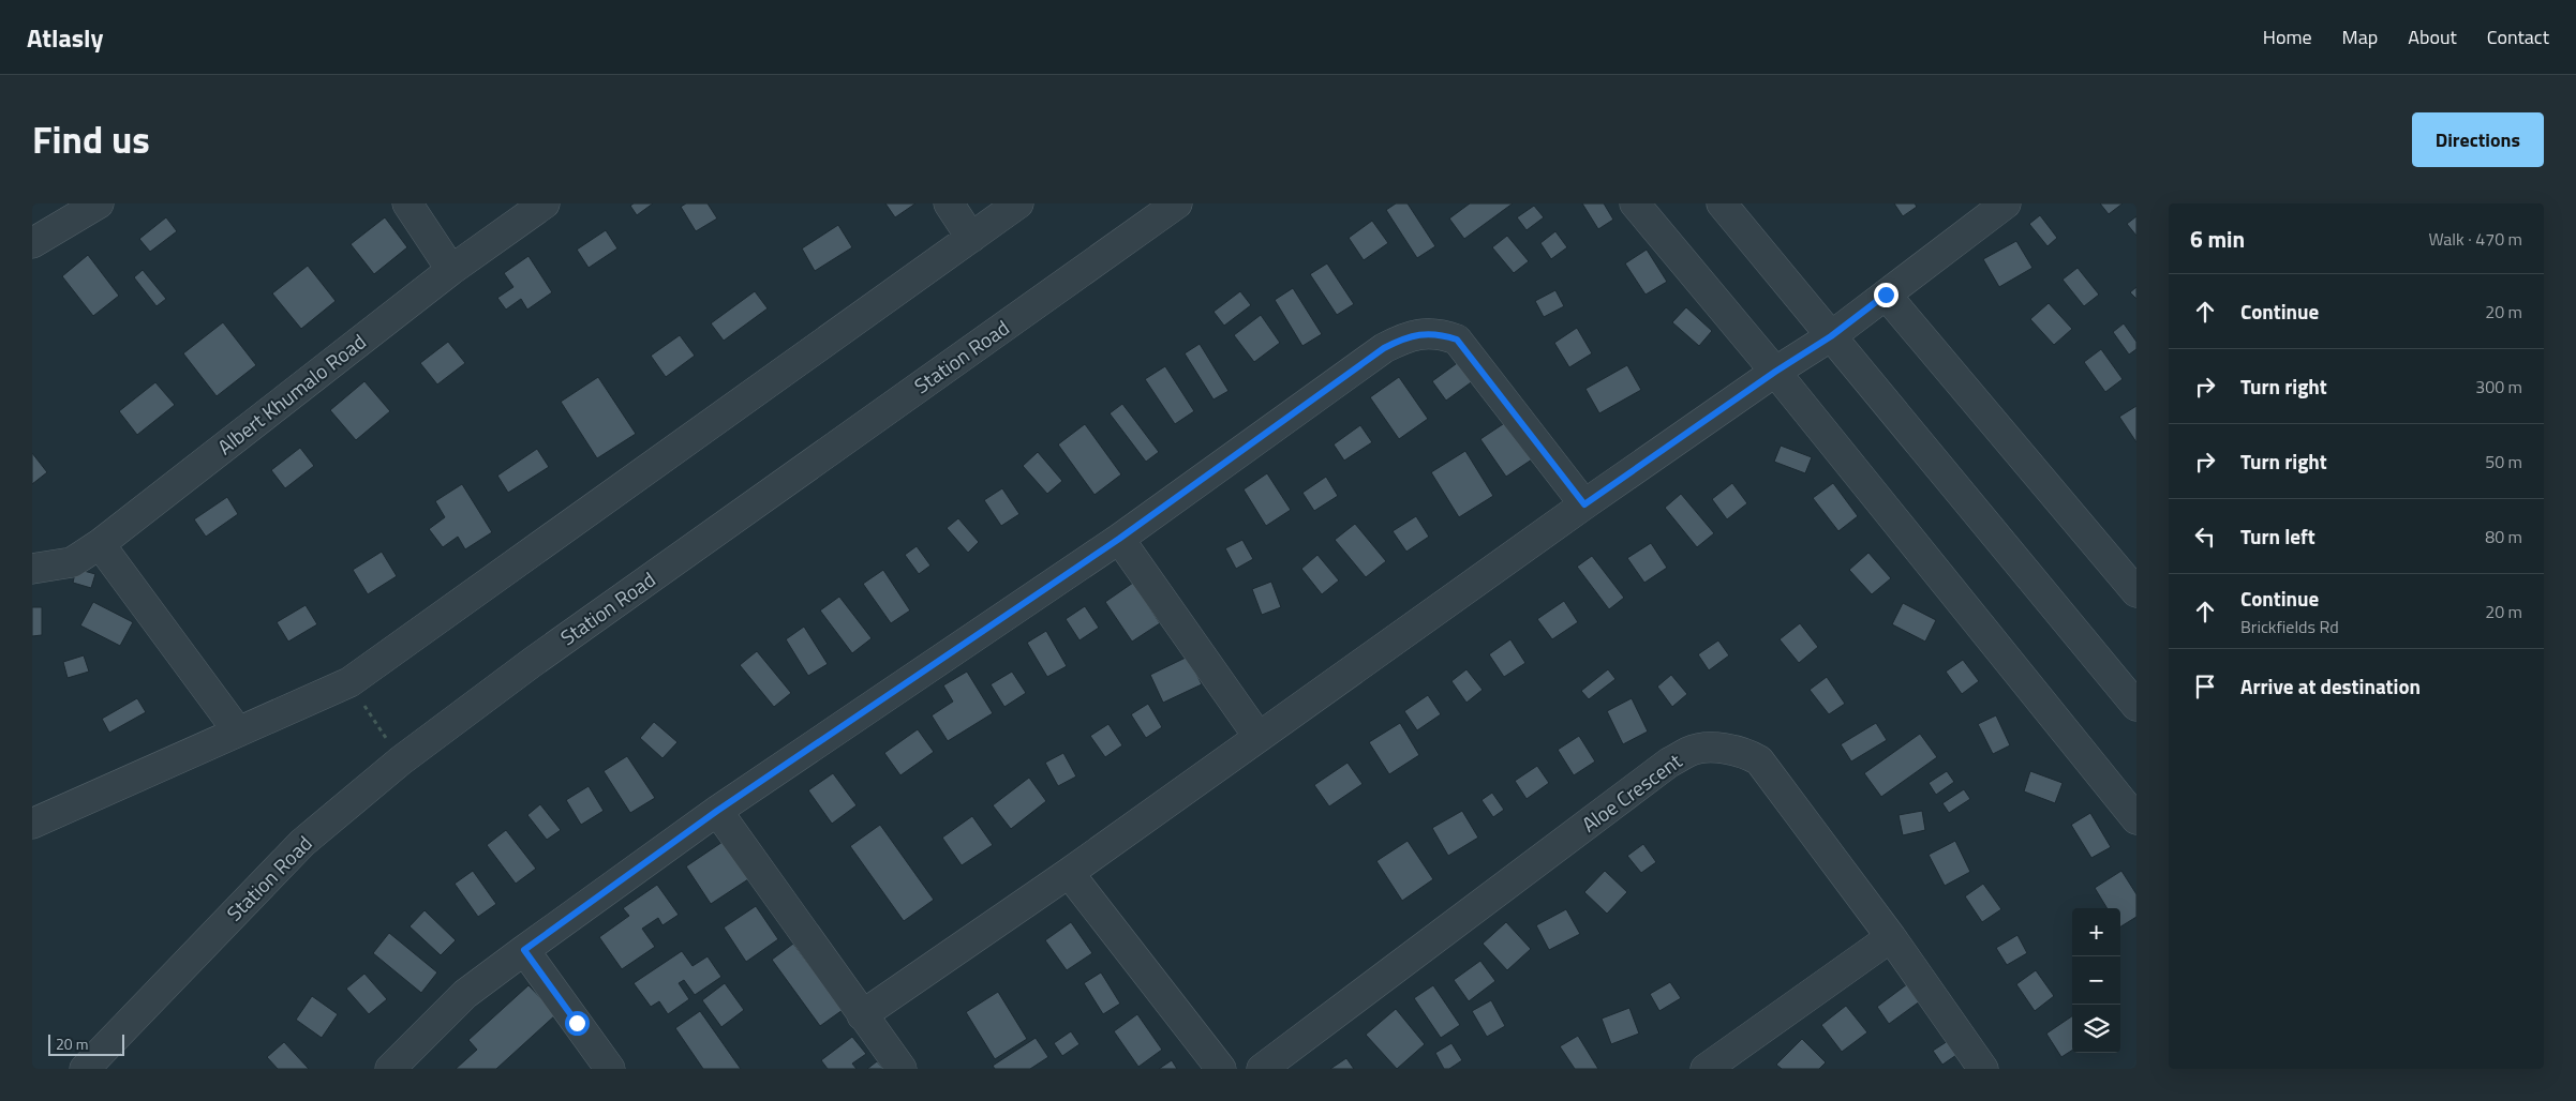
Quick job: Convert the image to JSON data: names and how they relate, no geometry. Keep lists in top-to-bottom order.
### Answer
{
  "streets": {
    "street": ["Station Road", "Albert Khumalo Road", "Aloe Crescent"]
  },
  "scale_bar": "20 m",
  "page": {
    "header": "Atlasly",
    "nav": [
      "Home",
      "Map",
      "About",
      "Contact"
    ],
    "title": "Find us",
    "buttons": "Directions",
    "heading": ["6 min", "Walk · 470 m"],
    "list": [
      ["Continue", "20 m"],
      ["Turn right", "300 m"],
      ["Turn right", "50 m"],
      ["Turn left", "80 m"],
      ["Continue", "Brickfields Rd", "20 m"],
      "Arrive at destination"
    ],
    "map_buttons": ["+", "−"],
    "scale": "20 m"
  }
}
